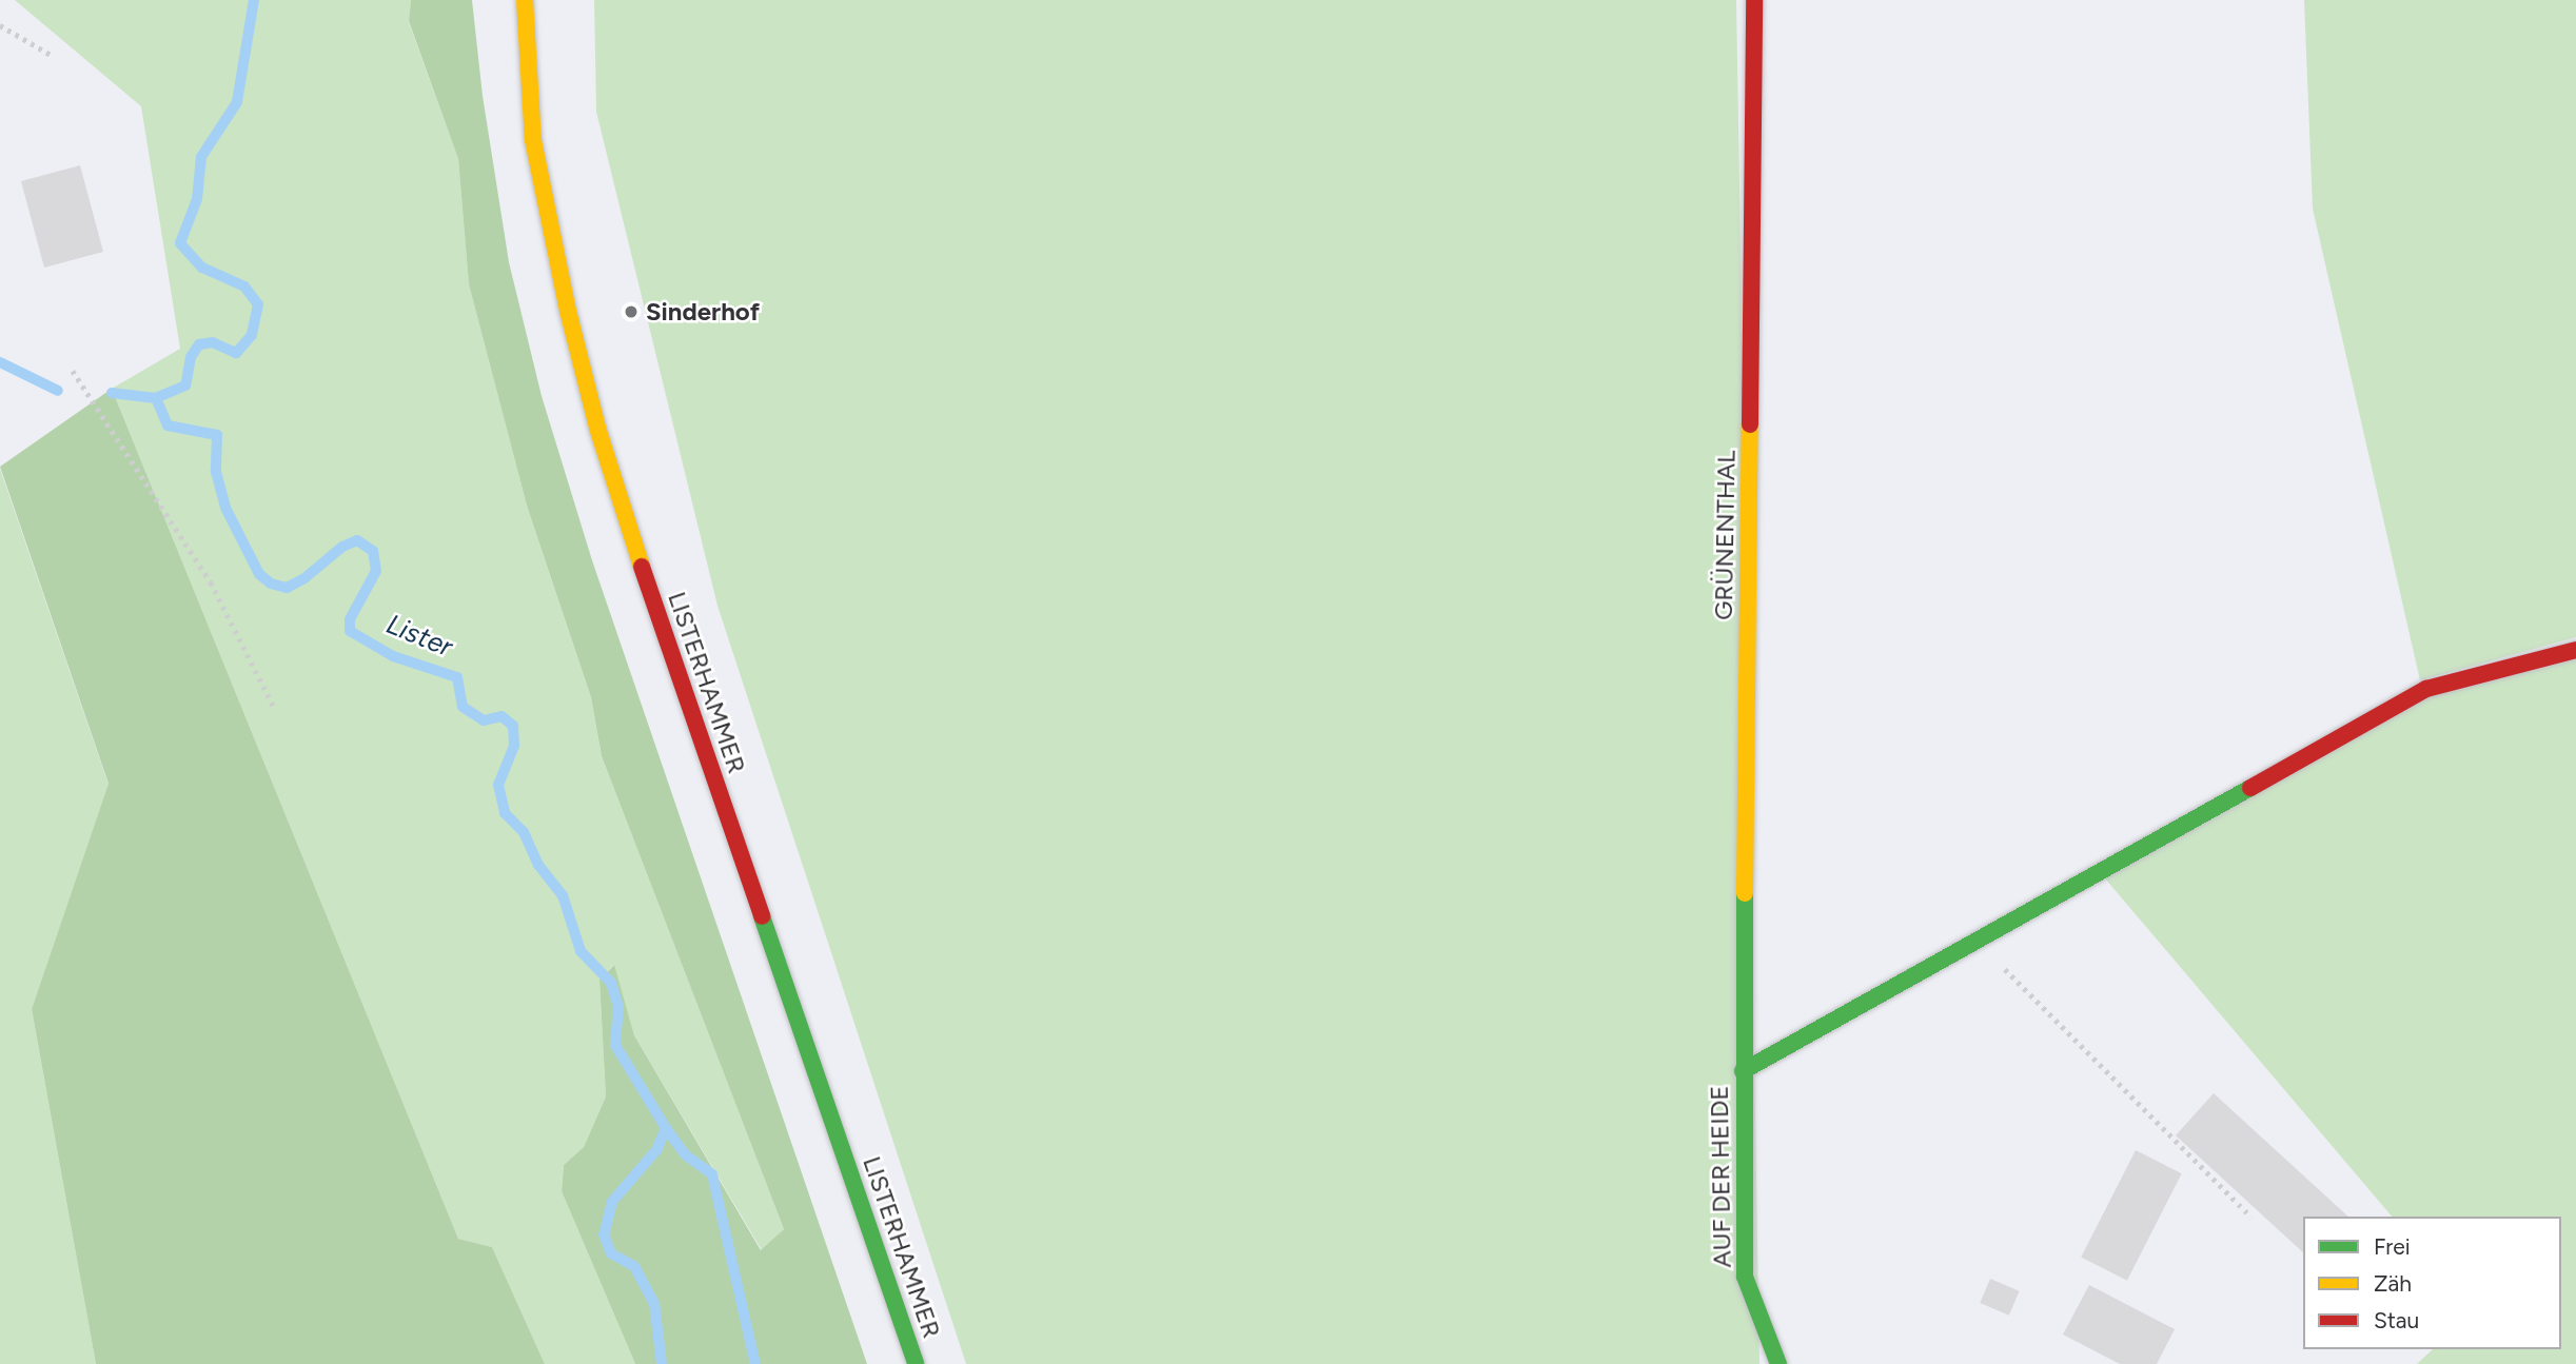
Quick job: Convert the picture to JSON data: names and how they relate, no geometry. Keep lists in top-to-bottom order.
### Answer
{
  "streets": {
    "street": ["GRÜNENTHAL", "LISTERHAMMER", "AUF DER HEIDE"]
  },
  "crossings": [
    ["GRÜNENTHAL", "AUF DER HEIDE"]
  ],
  "water": ["Lister"],
  "places": ["Sinderhof"],
  "legend": ["Frei", "Zäh", "Stau"]
}
